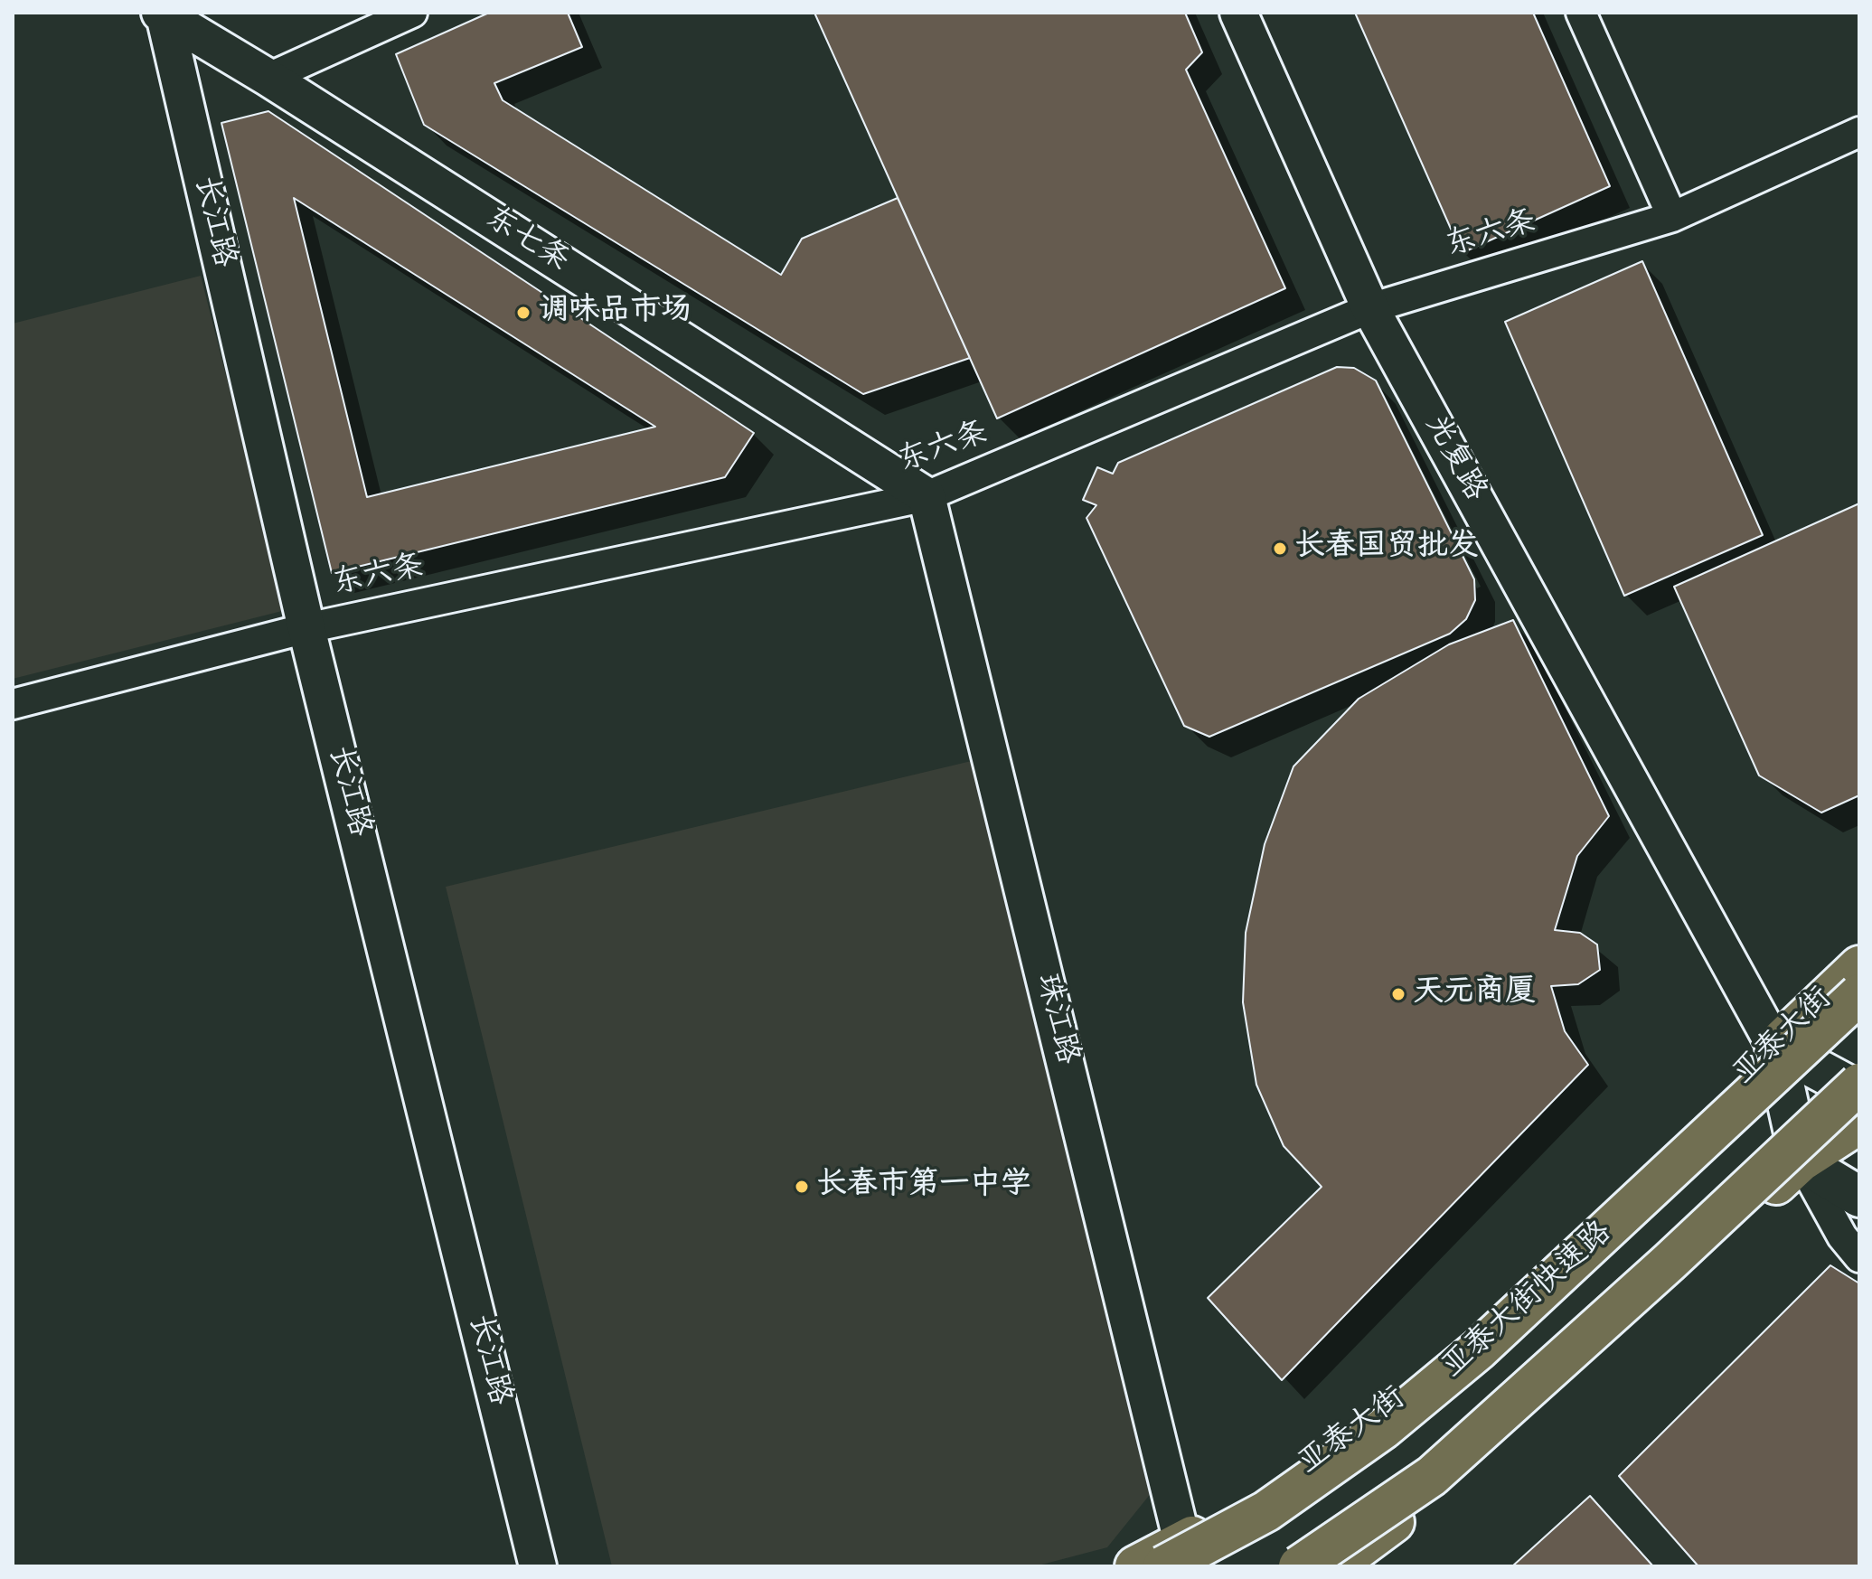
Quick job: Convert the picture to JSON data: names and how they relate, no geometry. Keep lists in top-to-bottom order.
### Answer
{
  "streets": {
    "main road": ["亚泰大街", "亚泰大街快速路"],
    "street": [
      "长江路",
      "东六条",
      "东七条",
      "光复路",
      "珠江路"
    ]
  },
  "crossings": [
    ["长江路", "东六条"],
    ["长江路", "东七条"],
    ["东六条", "东七条"],
    ["东六条", "光复路"],
    ["东六条", "珠江路"],
    ["东七条", "珠江路"],
    ["光复路", "亚泰大街"],
    ["珠江路", "亚泰大街"],
    ["珠江路", "亚泰大街快速路"],
    ["亚泰大街", "亚泰大街快速路"]
  ],
  "places": [
    "调味品市场",
    "长春国贸批发",
    "天元商厦",
    "长春市第一中学"
  ]
}
